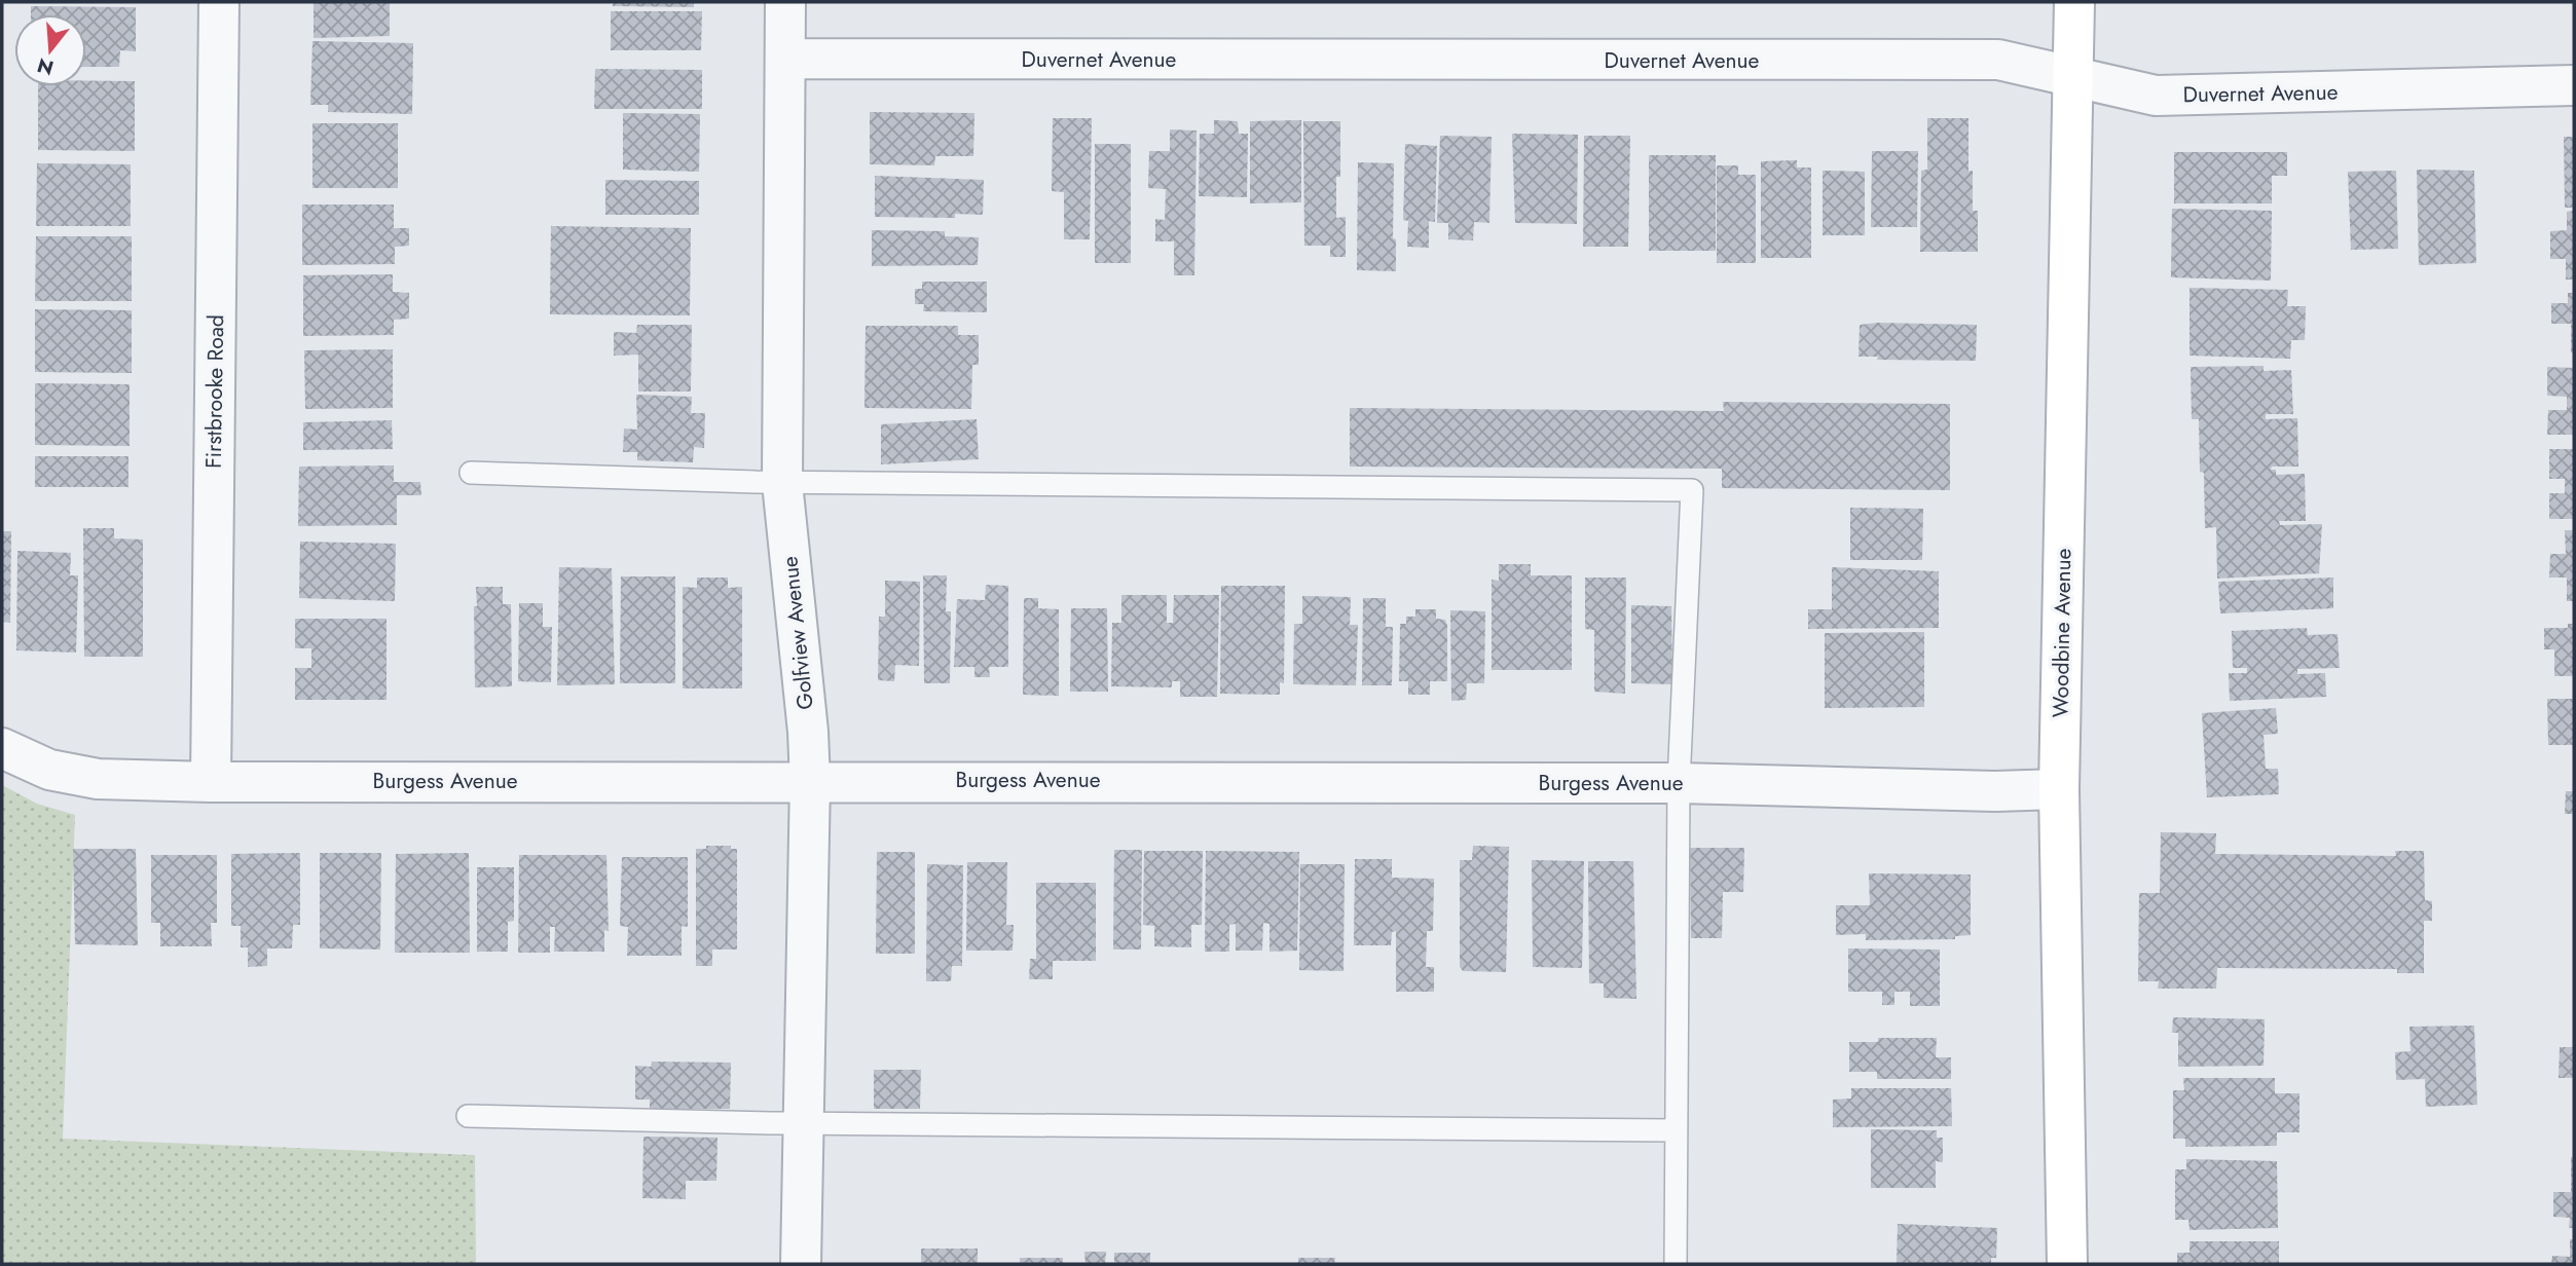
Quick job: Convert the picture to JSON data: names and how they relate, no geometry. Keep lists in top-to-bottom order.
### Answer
{
  "streets": {
    "main road": ["Woodbine Avenue"],
    "street": [
      "Duvernet Avenue",
      "Firstbrooke Road",
      "Golfview Avenue",
      "Burgess Avenue"
    ]
  },
  "crossings": [
    ["Duvernet Avenue", "Golfview Avenue"],
    ["Duvernet Avenue", "Woodbine Avenue"],
    ["Firstbrooke Road", "Burgess Avenue"],
    ["Golfview Avenue", "Burgess Avenue"],
    ["Woodbine Avenue", "Burgess Avenue"]
  ],
  "north": "bottom"
}
